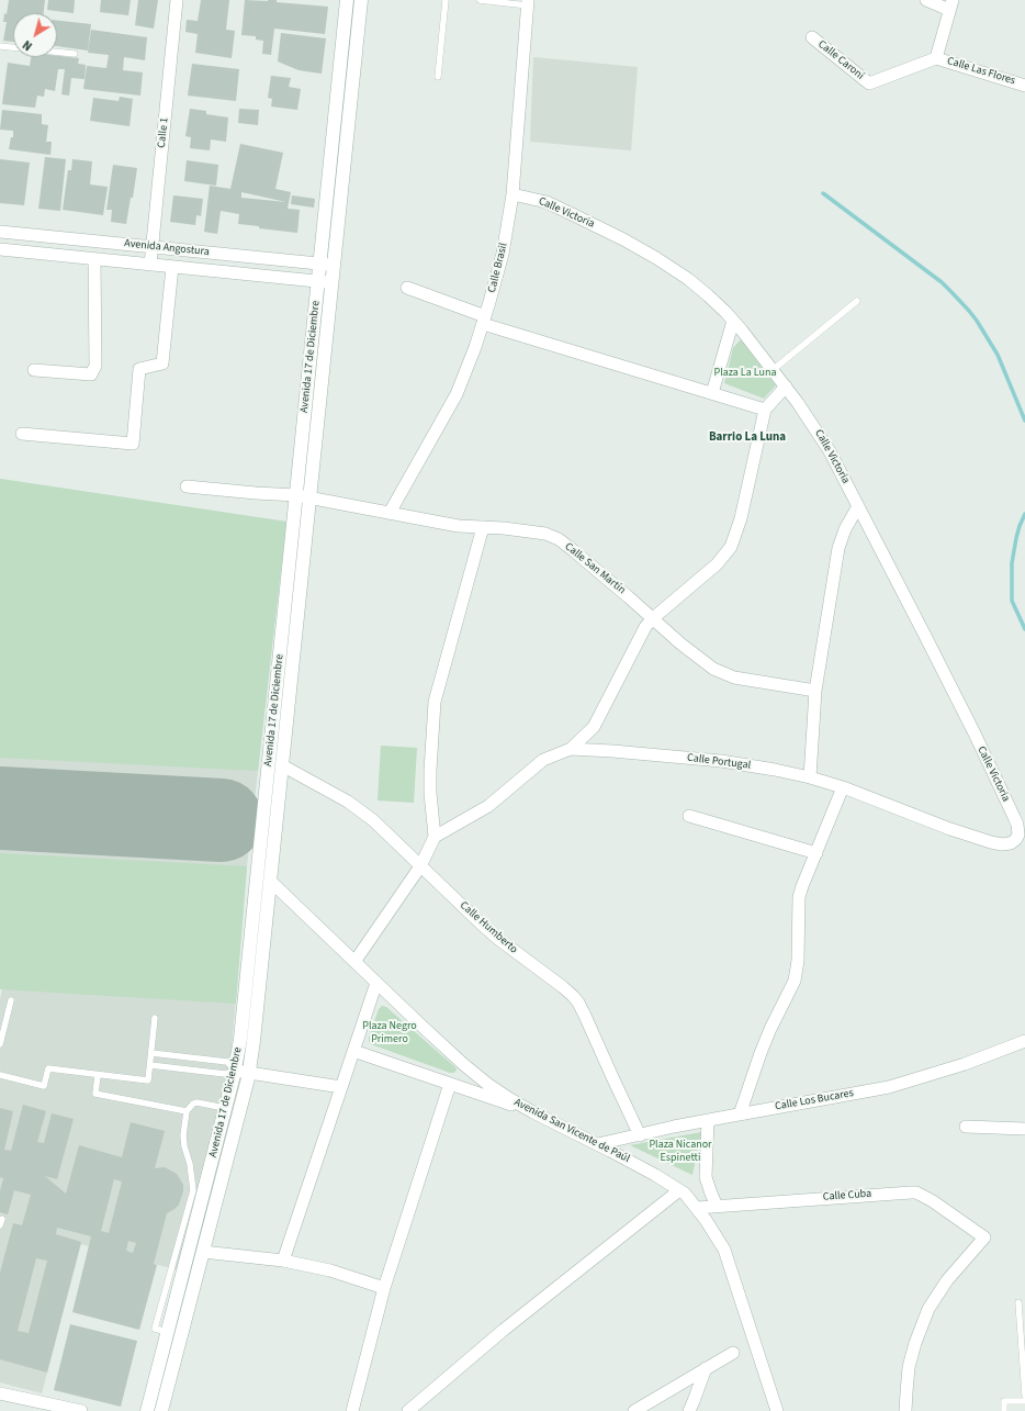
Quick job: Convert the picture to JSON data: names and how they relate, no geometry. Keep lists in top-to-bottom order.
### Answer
{
  "streets": {
    "street": [
      "Calle Caroní",
      "Calle Las Flores",
      "Calle 1",
      "Calle Victoria",
      "Avenida Angostura",
      "Calle Brasil",
      "Avenida 17 de Diciembre",
      "Calle San Martín",
      "Calle Portugal",
      "Calle Humberto",
      "Calle Los Bucares",
      "Avenida San Vicente de Paúl",
      "Calle Cuba"
    ]
  },
  "crossings": [
    ["Calle Caroní", "Calle Las Flores"],
    ["Calle 1", "Avenida Angostura"],
    ["Calle Victoria", "Calle Brasil"],
    ["Calle Victoria", "Calle Portugal"],
    ["Avenida Angostura", "Avenida 17 de Diciembre"],
    ["Calle Brasil", "Calle San Martín"],
    ["Avenida 17 de Diciembre", "Calle San Martín"],
    ["Avenida 17 de Diciembre", "Calle Humberto"],
    ["Avenida 17 de Diciembre", "Avenida San Vicente de Paúl"],
    ["Calle Humberto", "Calle Los Bucares"],
    ["Calle Los Bucares", "Avenida San Vicente de Paúl"],
    ["Avenida San Vicente de Paúl", "Calle Cuba"]
  ],
  "districts": ["Barrio La Luna"],
  "parks": ["Plaza La Luna", "Plaza Negro Primero", "Plaza Nicanor Espinetti"],
  "north": "bottom left"
}
